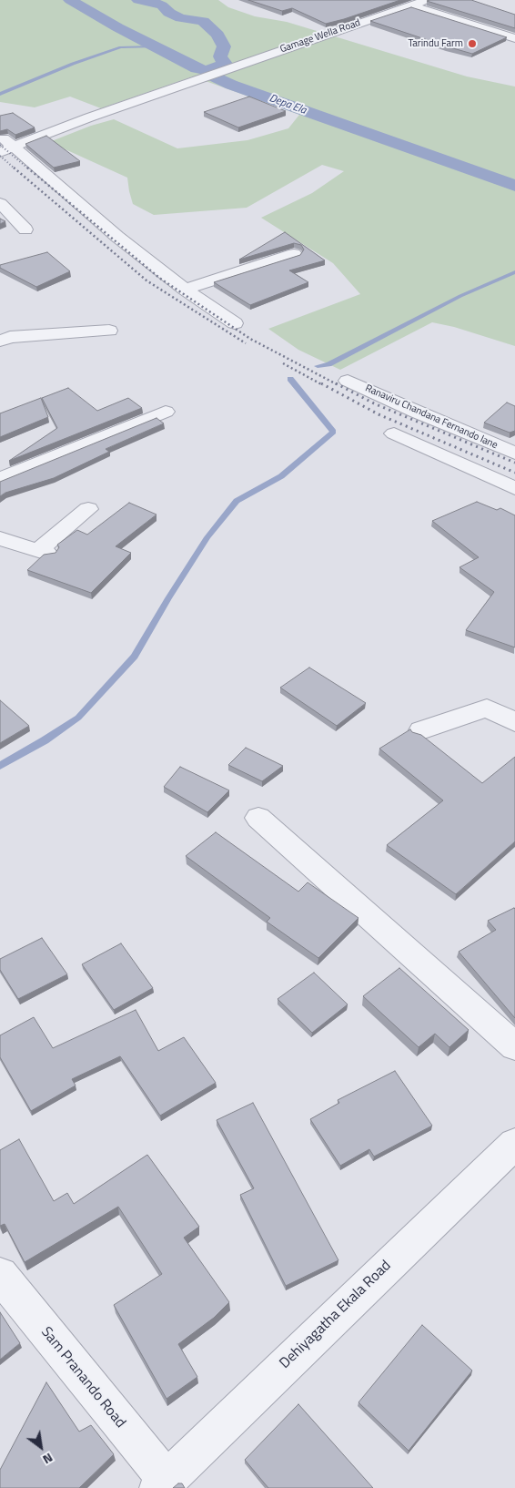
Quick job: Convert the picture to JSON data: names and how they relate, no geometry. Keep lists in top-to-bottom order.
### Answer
{
  "streets": {
    "street": [
      "Gamage Wella Road",
      "Ranaviru Chandana Fernando lane",
      "Dehiyagatha Ekala Road",
      "Sam Pranando Road"
    ]
  },
  "crossings": [
    ["Dehiyagatha Ekala Road", "Sam Pranando Road"]
  ],
  "water": ["Depa Ela"],
  "places": ["Tarindu Farm"],
  "north": "bottom right"
}
